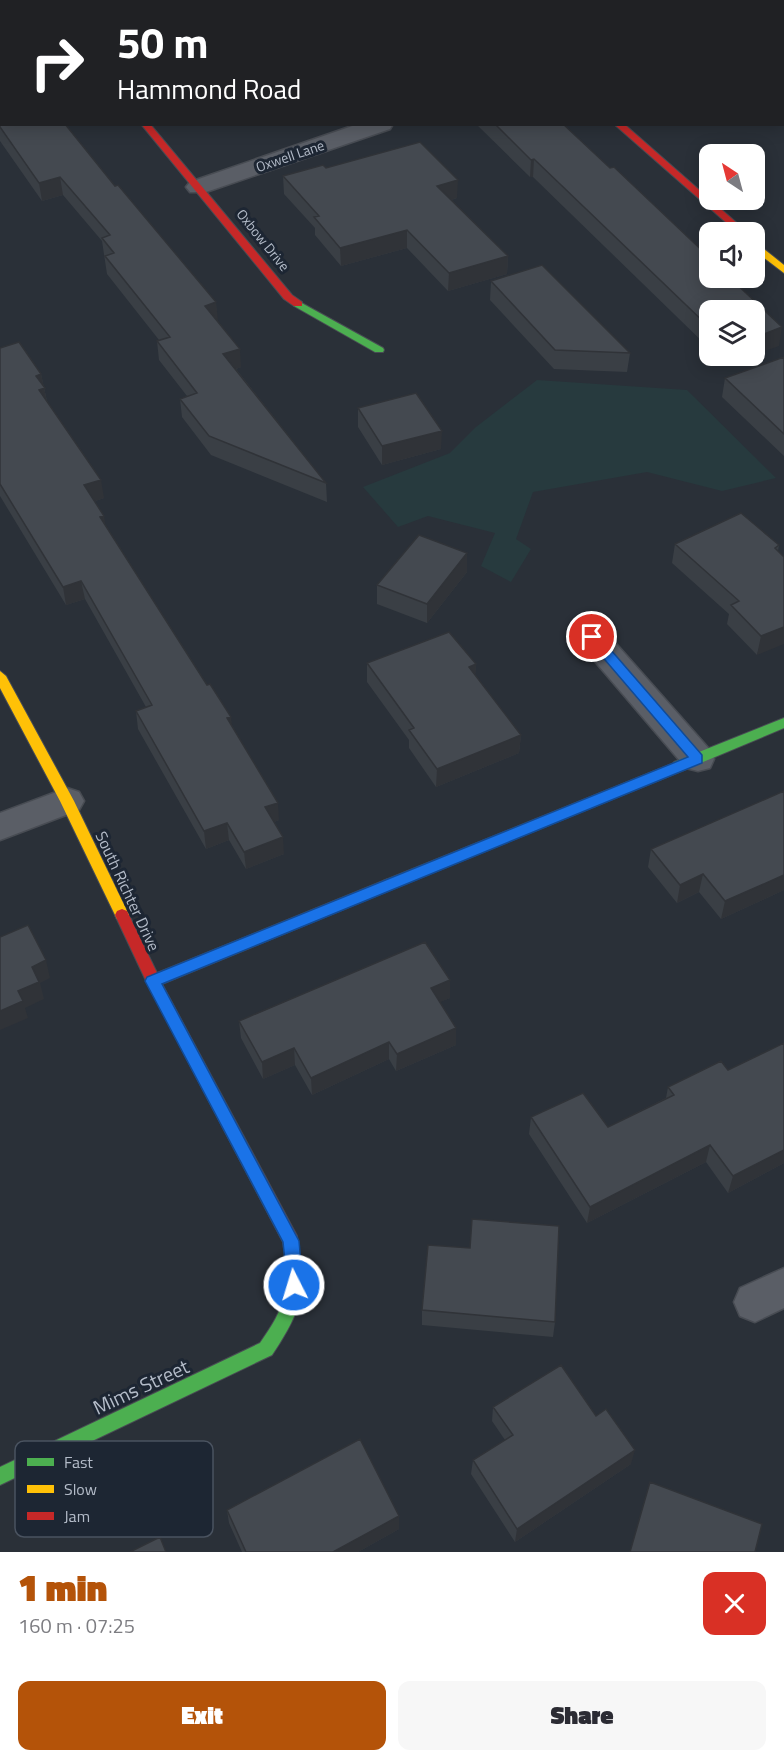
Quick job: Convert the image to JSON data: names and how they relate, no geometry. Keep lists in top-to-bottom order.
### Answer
{
  "streets": {
    "street": [
      "Oxwell Lane",
      "Oxbow Drive",
      "South Richter Drive",
      "Mims Street"
    ]
  },
  "crossings": [
    ["Oxwell Lane", "Oxbow Drive"],
    ["South Richter Drive", "Mims Street"]
  ],
  "legend": ["Fast", "Slow", "Jam"],
  "north": "top left",
  "page": {
    "turn": ["50 m", "Hammond Road"],
    "heading": ["1 min", "160 m · 07:25"],
    "buttons": ["Exit", "Share"]
  }
}
